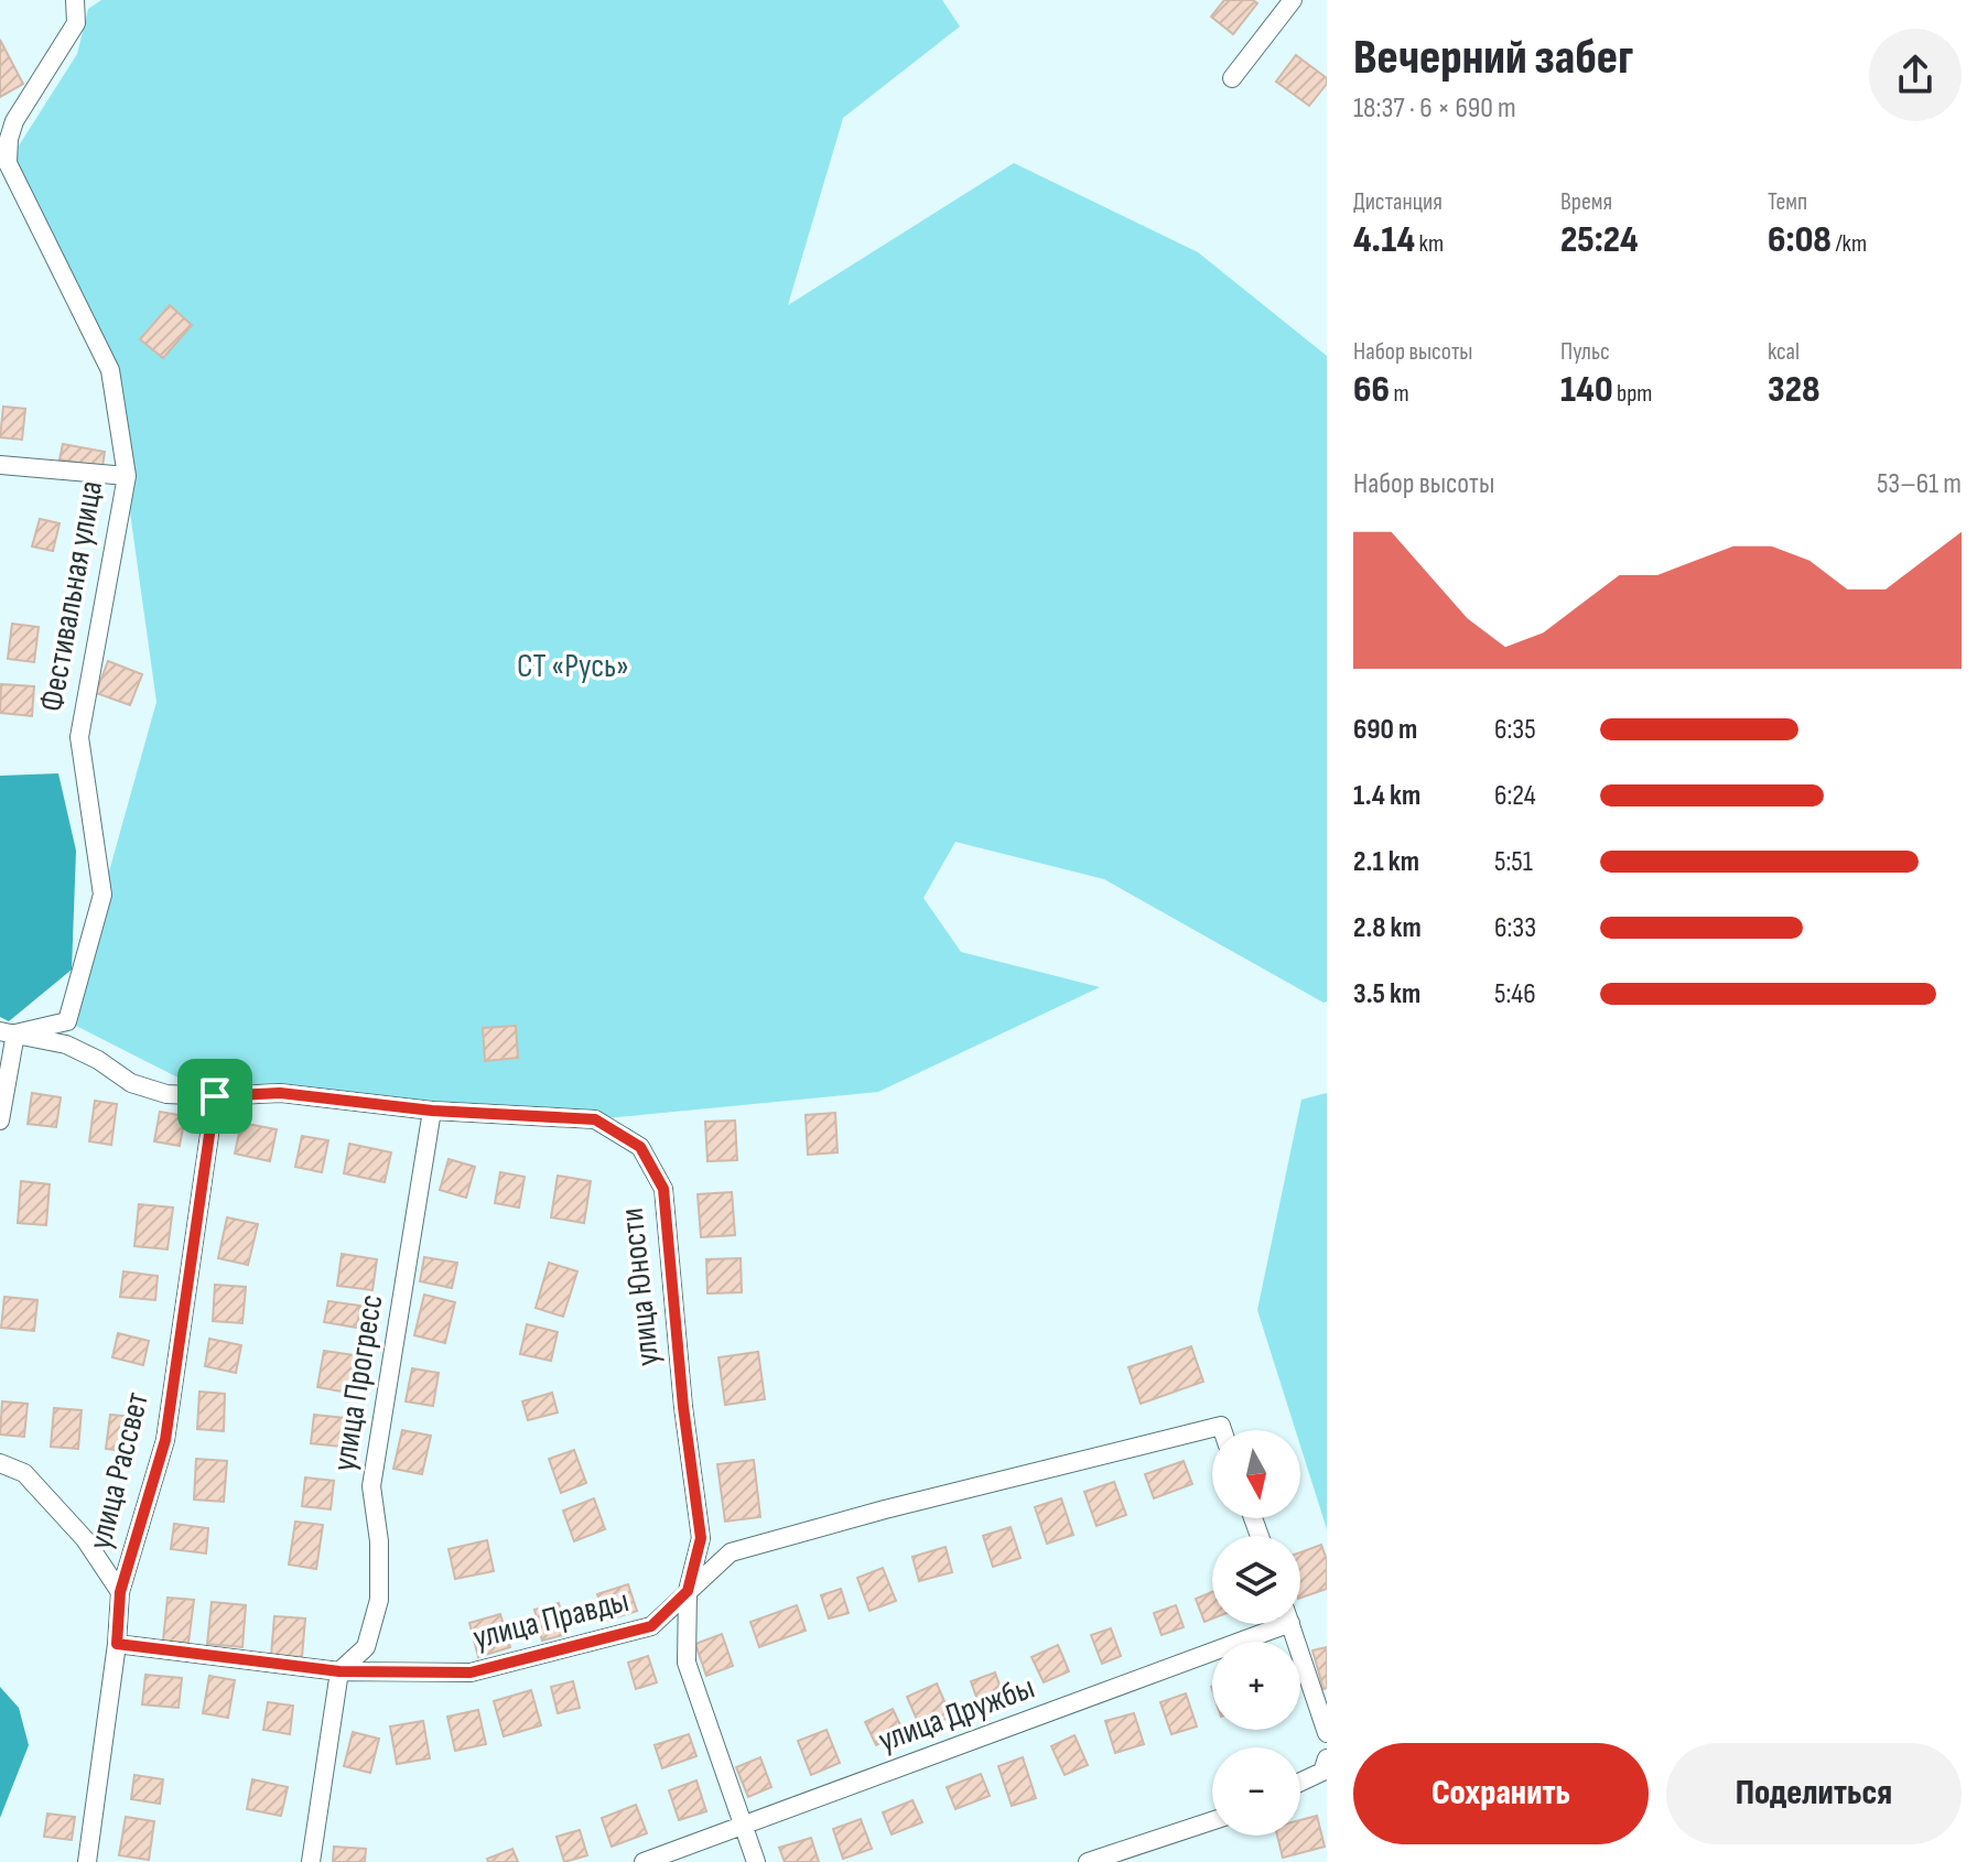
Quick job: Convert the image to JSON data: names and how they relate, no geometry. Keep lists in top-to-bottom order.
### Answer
{
  "streets": {
    "street": [
      "Фестивальная улица",
      "улица Юности",
      "улица Прогресс",
      "улица Рассвет",
      "улица Правды",
      "улица Дружбы"
    ]
  },
  "crossings": [
    ["Фестивальная улица", "улица Юности"],
    ["улица Юности", "улица Прогресс"],
    ["улица Юности", "улица Рассвет"],
    ["улица Юности", "улица Правды"],
    ["улица Юности", "улица Дружбы"],
    ["улица Прогресс", "улица Правды"],
    ["улица Рассвет", "улица Правды"]
  ],
  "parks": ["СТ «Русь»"],
  "north": "bottom",
  "page": {
    "heading": ["Вечерний забег", "18:37 · 6 × 690 m"],
    "stats": [
      ["Дистанция", "4.14 km"],
      ["Время", "25:24"],
      ["Темп", "6:08 /km"],
      ["Набор высоты", "66 m"],
      ["Пульс", "140 bpm"],
      ["kcal", "328"]
    ],
    "chart": ["Набор высоты", "53–61 m"],
    "list": [
      {
        "name": "690 m",
        "note": "6:35"
      },
      {
        "name": "1.4 km",
        "note": "6:24"
      },
      {
        "name": "2.1 km",
        "note": "5:51"
      },
      {
        "name": "2.8 km",
        "note": "6:33"
      },
      {
        "name": "3.5 km",
        "note": "5:46"
      }
    ],
    "map_buttons": ["+", "−"],
    "buttons": ["Сохранить", "Поделиться"]
  }
}
